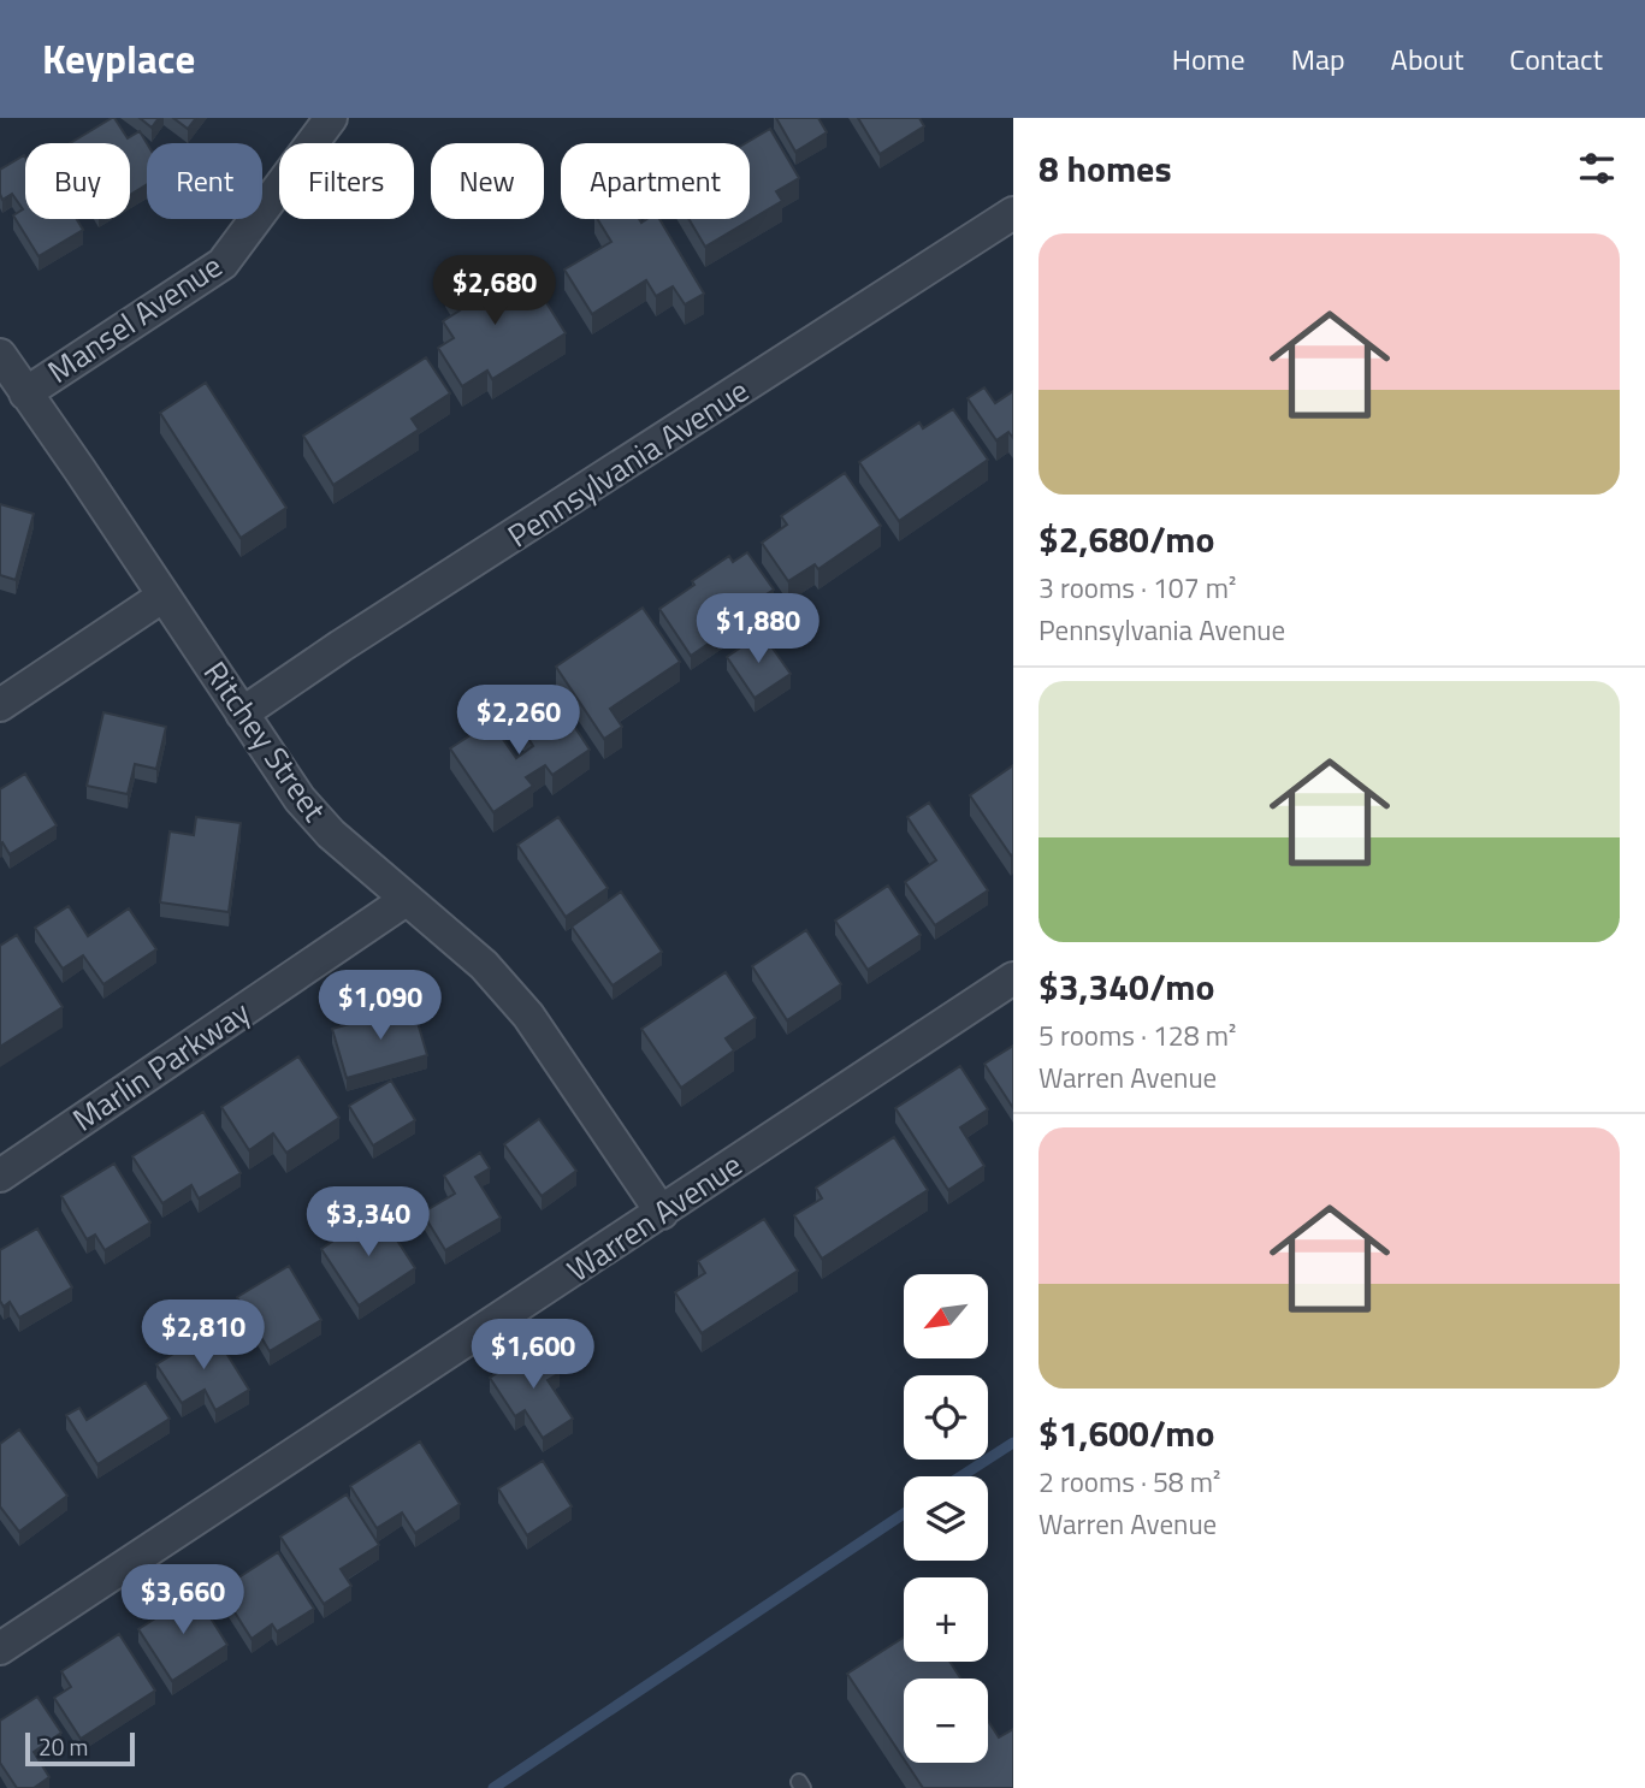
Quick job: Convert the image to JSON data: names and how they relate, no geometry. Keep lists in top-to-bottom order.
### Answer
{
  "streets": {
    "street": [
      "Mansel Avenue",
      "Pennsylvania Avenue",
      "Ritchey Street",
      "Marlin Parkway",
      "Warren Avenue"
    ]
  },
  "crossings": [
    ["Mansel Avenue", "Ritchey Street"],
    ["Pennsylvania Avenue", "Ritchey Street"],
    ["Ritchey Street", "Marlin Parkway"],
    ["Ritchey Street", "Warren Avenue"]
  ],
  "scale_bar": "20 m",
  "north": "bottom left",
  "page": {
    "header": "Keyplace",
    "nav": [
      "Home",
      "Map",
      "About",
      "Contact"
    ],
    "heading": "8 homes",
    "chip": [
      "Buy",
      "Rent",
      "Filters",
      "New",
      "Apartment"
    ],
    "list": [
      {
        "name": "$2,680/mo",
        "note": "3 rooms · 107 m² · Pennsylvania Avenue"
      },
      {
        "name": "$3,340/mo",
        "note": "5 rooms · 128 m² · Warren Avenue"
      },
      {
        "name": "$1,600/mo",
        "note": "2 rooms · 58 m² · Warren Avenue"
      }
    ],
    "price": [
      "$2,680",
      "$1,880",
      "$2,260",
      "$1,090",
      "$3,340",
      "$2,810",
      "$1,600",
      "$3,660"
    ],
    "map_buttons": ["+", "−"],
    "scale": "20 m"
  }
}
